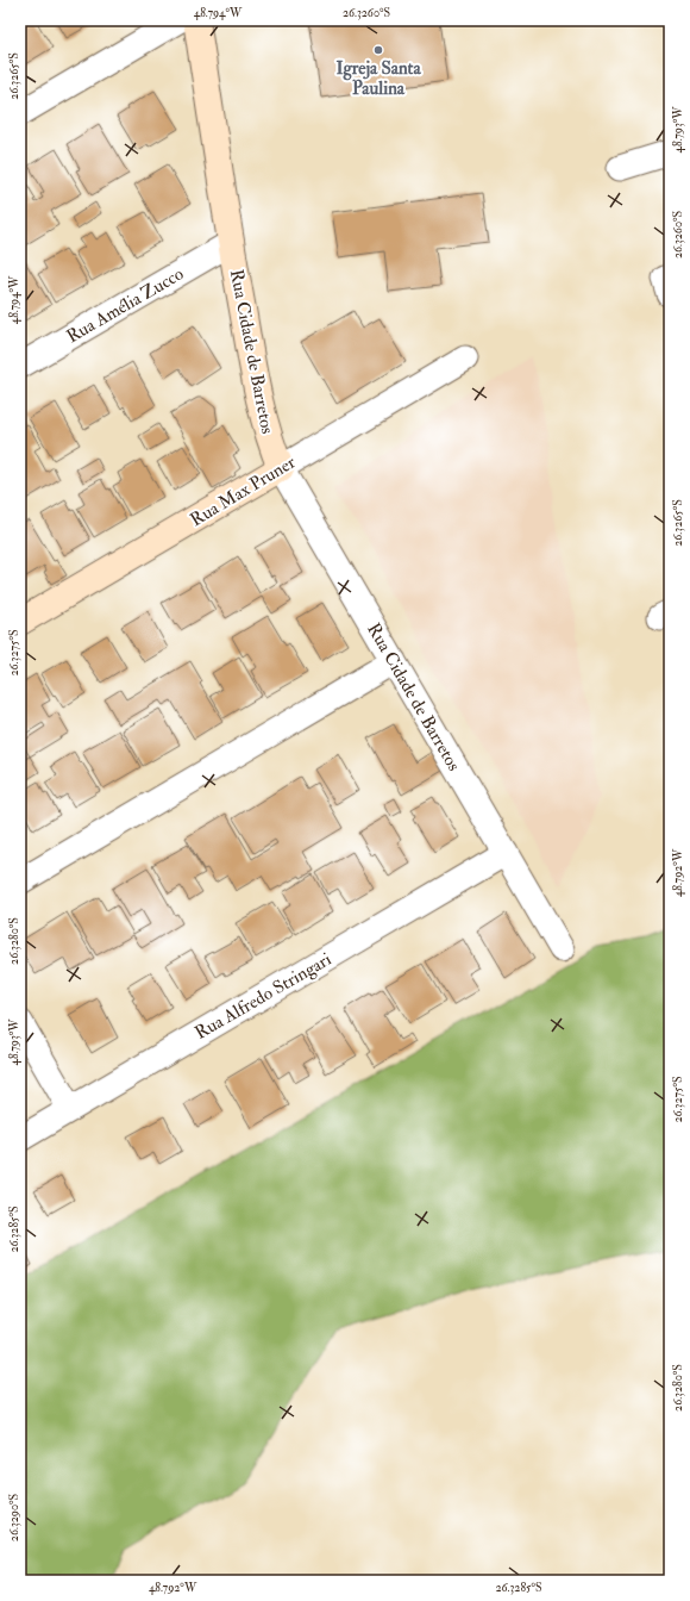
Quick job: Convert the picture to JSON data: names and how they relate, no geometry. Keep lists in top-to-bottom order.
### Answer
{
  "streets": {
    "street": [
      "Rua Amélia Zucco",
      "Rua Cidade de Barretos",
      "Rua Max Pruner",
      "Rua Alfredo Stringari"
    ]
  },
  "crossings": [
    ["Rua Amélia Zucco", "Rua Cidade de Barretos"],
    ["Rua Cidade de Barretos", "Rua Max Pruner"],
    ["Rua Cidade de Barretos", "Rua Alfredo Stringari"]
  ],
  "places": ["Igreja Santa Paulina"],
  "coordinates": [
    "48.794°W",
    "26.3260°S",
    "26.3265°S",
    "48.793°W",
    "26.3275°S",
    "48.792°W",
    "26.3280°S",
    "26.3285°S",
    "26.3290°S"
  ]
}
